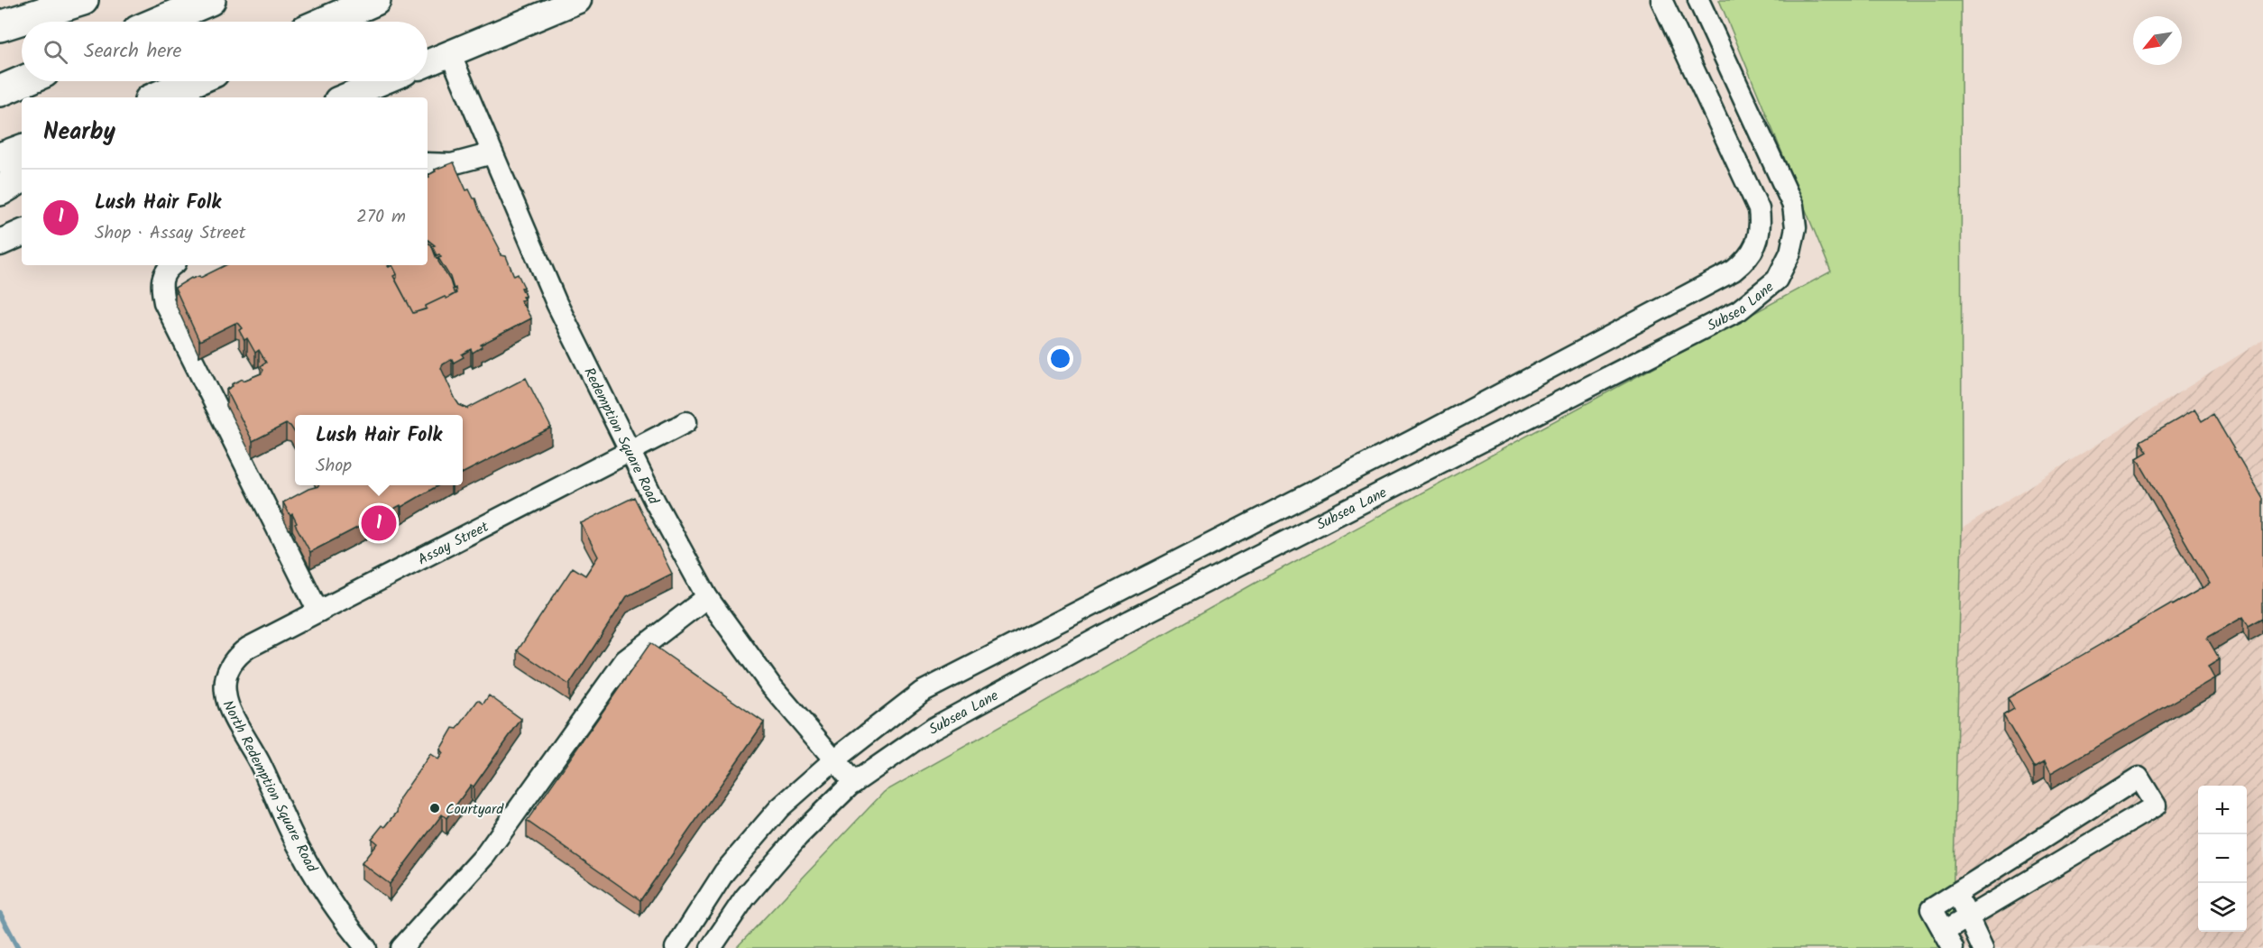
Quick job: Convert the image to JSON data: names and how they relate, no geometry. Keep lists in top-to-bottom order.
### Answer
{
  "streets": {
    "street": [
      "Subsea Lane",
      "Redemption Square Road",
      "Assay Street",
      "North Redemption Square Road"
    ]
  },
  "crossings": [
    ["Subsea Lane", "Redemption Square Road"],
    ["Redemption Square Road", "Assay Street"],
    ["Assay Street", "North Redemption Square Road"]
  ],
  "places": ["Courtyard"],
  "north": "bottom left",
  "page": {
    "search": "Search here",
    "heading": "Nearby",
    "list": [
      {
        "mark": "1",
        "name": "Lush Hair Folk",
        "note": "Shop · Assay Street",
        "value": "270 m"
      }
    ],
    "popup": ["Lush Hair Folk", "Shop"],
    "pins": "1",
    "map_buttons": ["+", "−"]
  }
}
